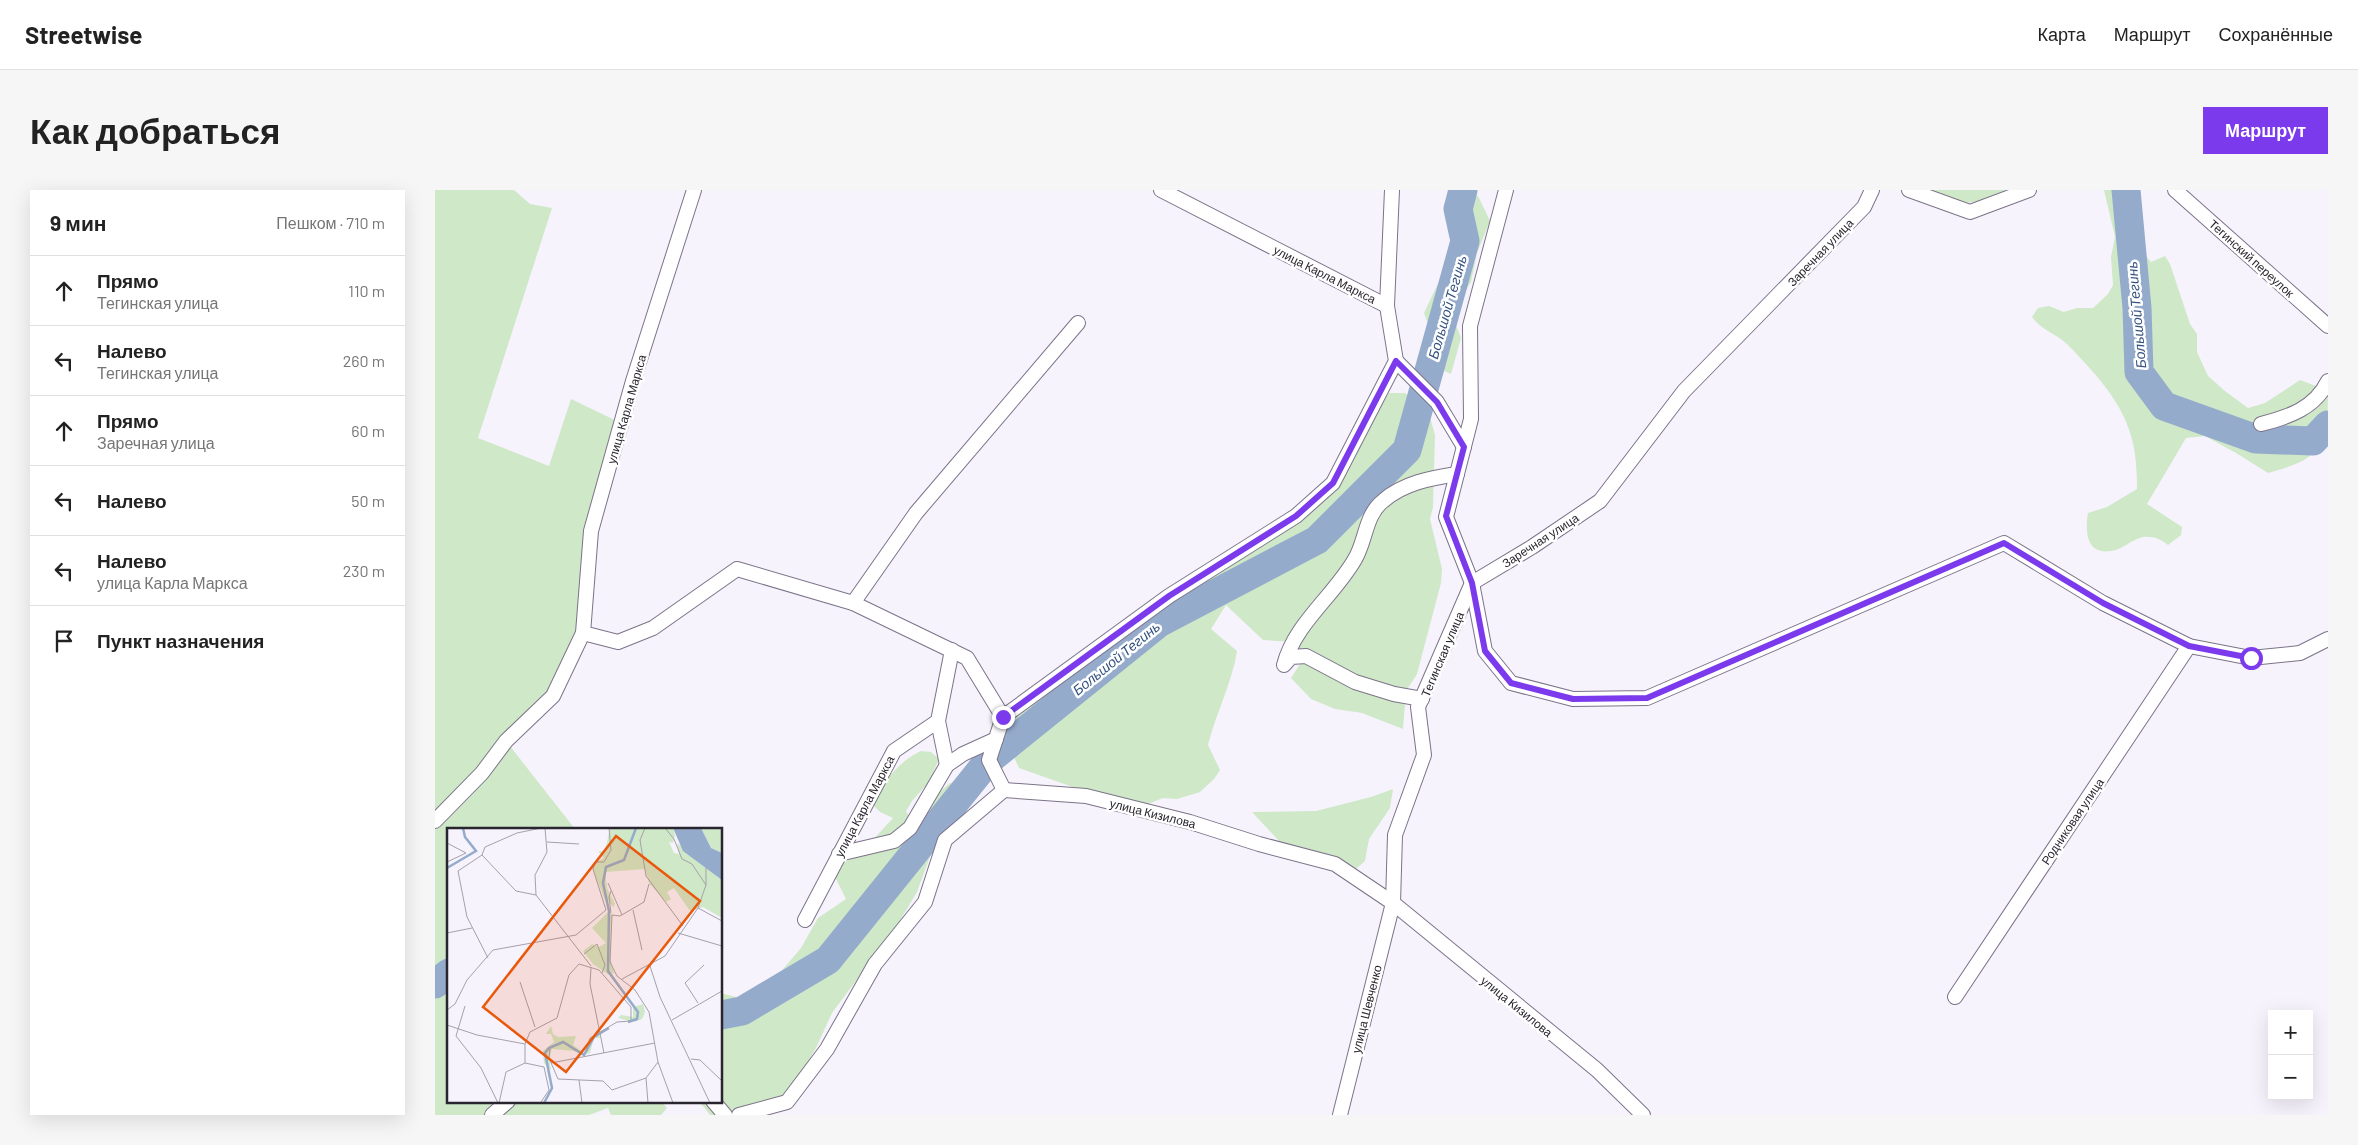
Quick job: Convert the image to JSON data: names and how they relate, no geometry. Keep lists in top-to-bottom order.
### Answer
{
  "streets": {
    "street": [
      "Заречная улица",
      "Тегинский переулок",
      "улица Карла Маркса",
      "Тегинская улица",
      "улица Кизилова",
      "Родниковая улица",
      "улица Шевченко"
    ]
  },
  "crossings": [
    ["Заречная улица", "Тегинская улица"],
    ["Тегинская улица", "улица Кизилова"],
    ["Тегинская улица", "Родниковая улица"],
    ["Тегинская улица", "улица Шевченко"],
    ["улица Кизилова", "улица Шевченко"]
  ],
  "water": ["Большой Тегинь"],
  "page": {
    "header": "Streetwise",
    "nav": ["Карта", "Маршрут", "Сохранённые"],
    "buttons": "Маршрут",
    "title": "Как добраться",
    "heading": ["9 мин", "Пешком · 710 m"],
    "list": [
      ["Прямо", "Тегинская улица", "110 m"],
      ["Налево", "Тегинская улица", "260 m"],
      ["Прямо", "Заречная улица", "60 m"],
      ["Налево", "50 m"],
      ["Налево", "улица Карла Маркса", "230 m"],
      "Пункт назначения"
    ],
    "map_buttons": ["+", "−"]
  }
}
